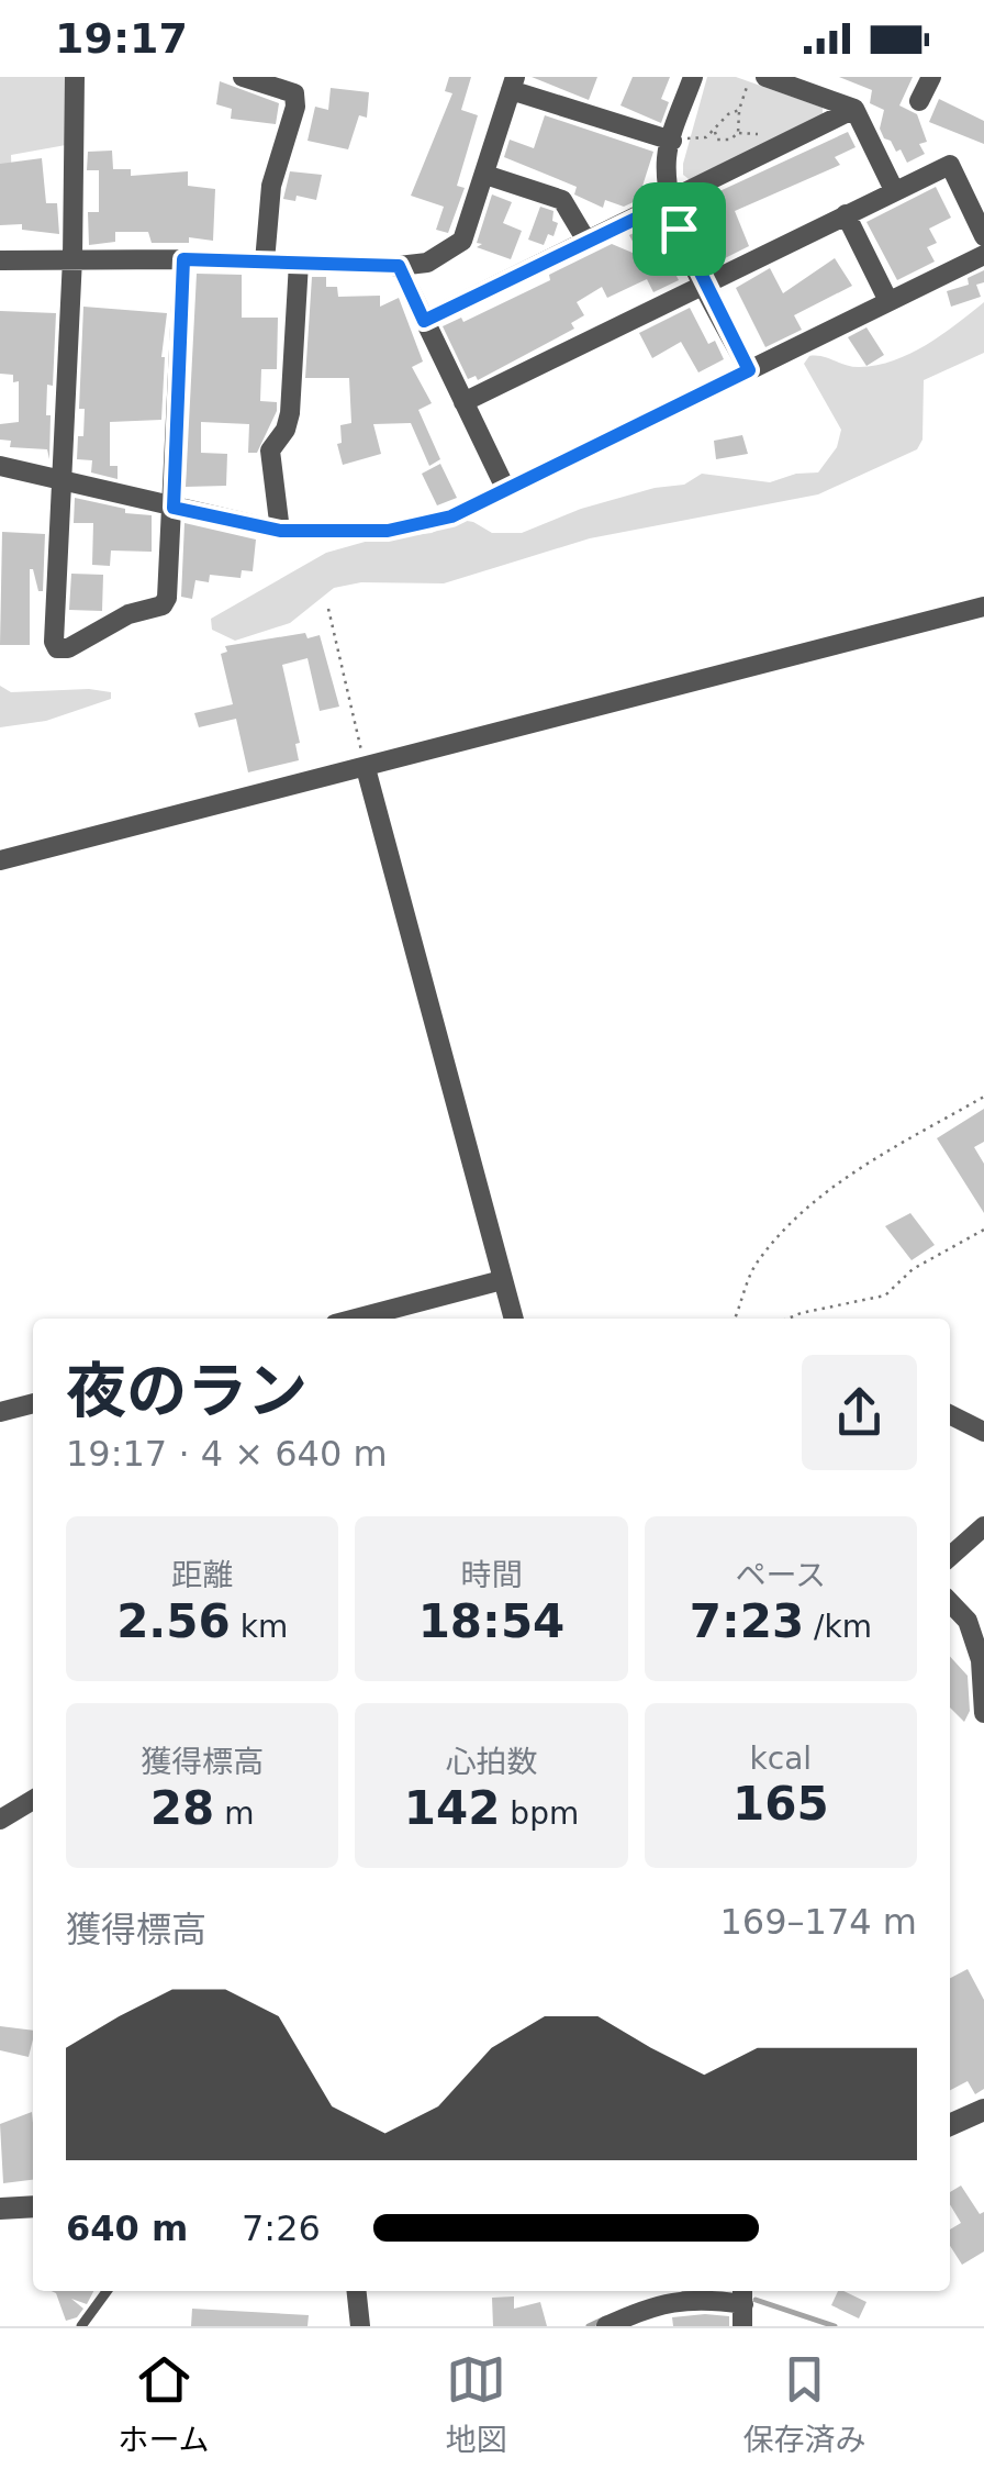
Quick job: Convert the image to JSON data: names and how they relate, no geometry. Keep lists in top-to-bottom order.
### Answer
{
  "page": {
    "status": "19:17",
    "heading": ["夜のラン", "19:17 · 4 × 640 m"],
    "stats": [
      ["距離", "2.56 km"],
      ["時間", "18:54"],
      ["ペース", "7:23 /km"],
      ["獲得標高", "28 m"],
      ["心拍数", "142 bpm"],
      ["kcal", "165"]
    ],
    "chart": ["獲得標高", "169–174 m"],
    "list": [
      {
        "name": "640 m",
        "note": "7:26"
      }
    ],
    "tabs": ["ホーム", "地図", "保存済み"]
  }
}
